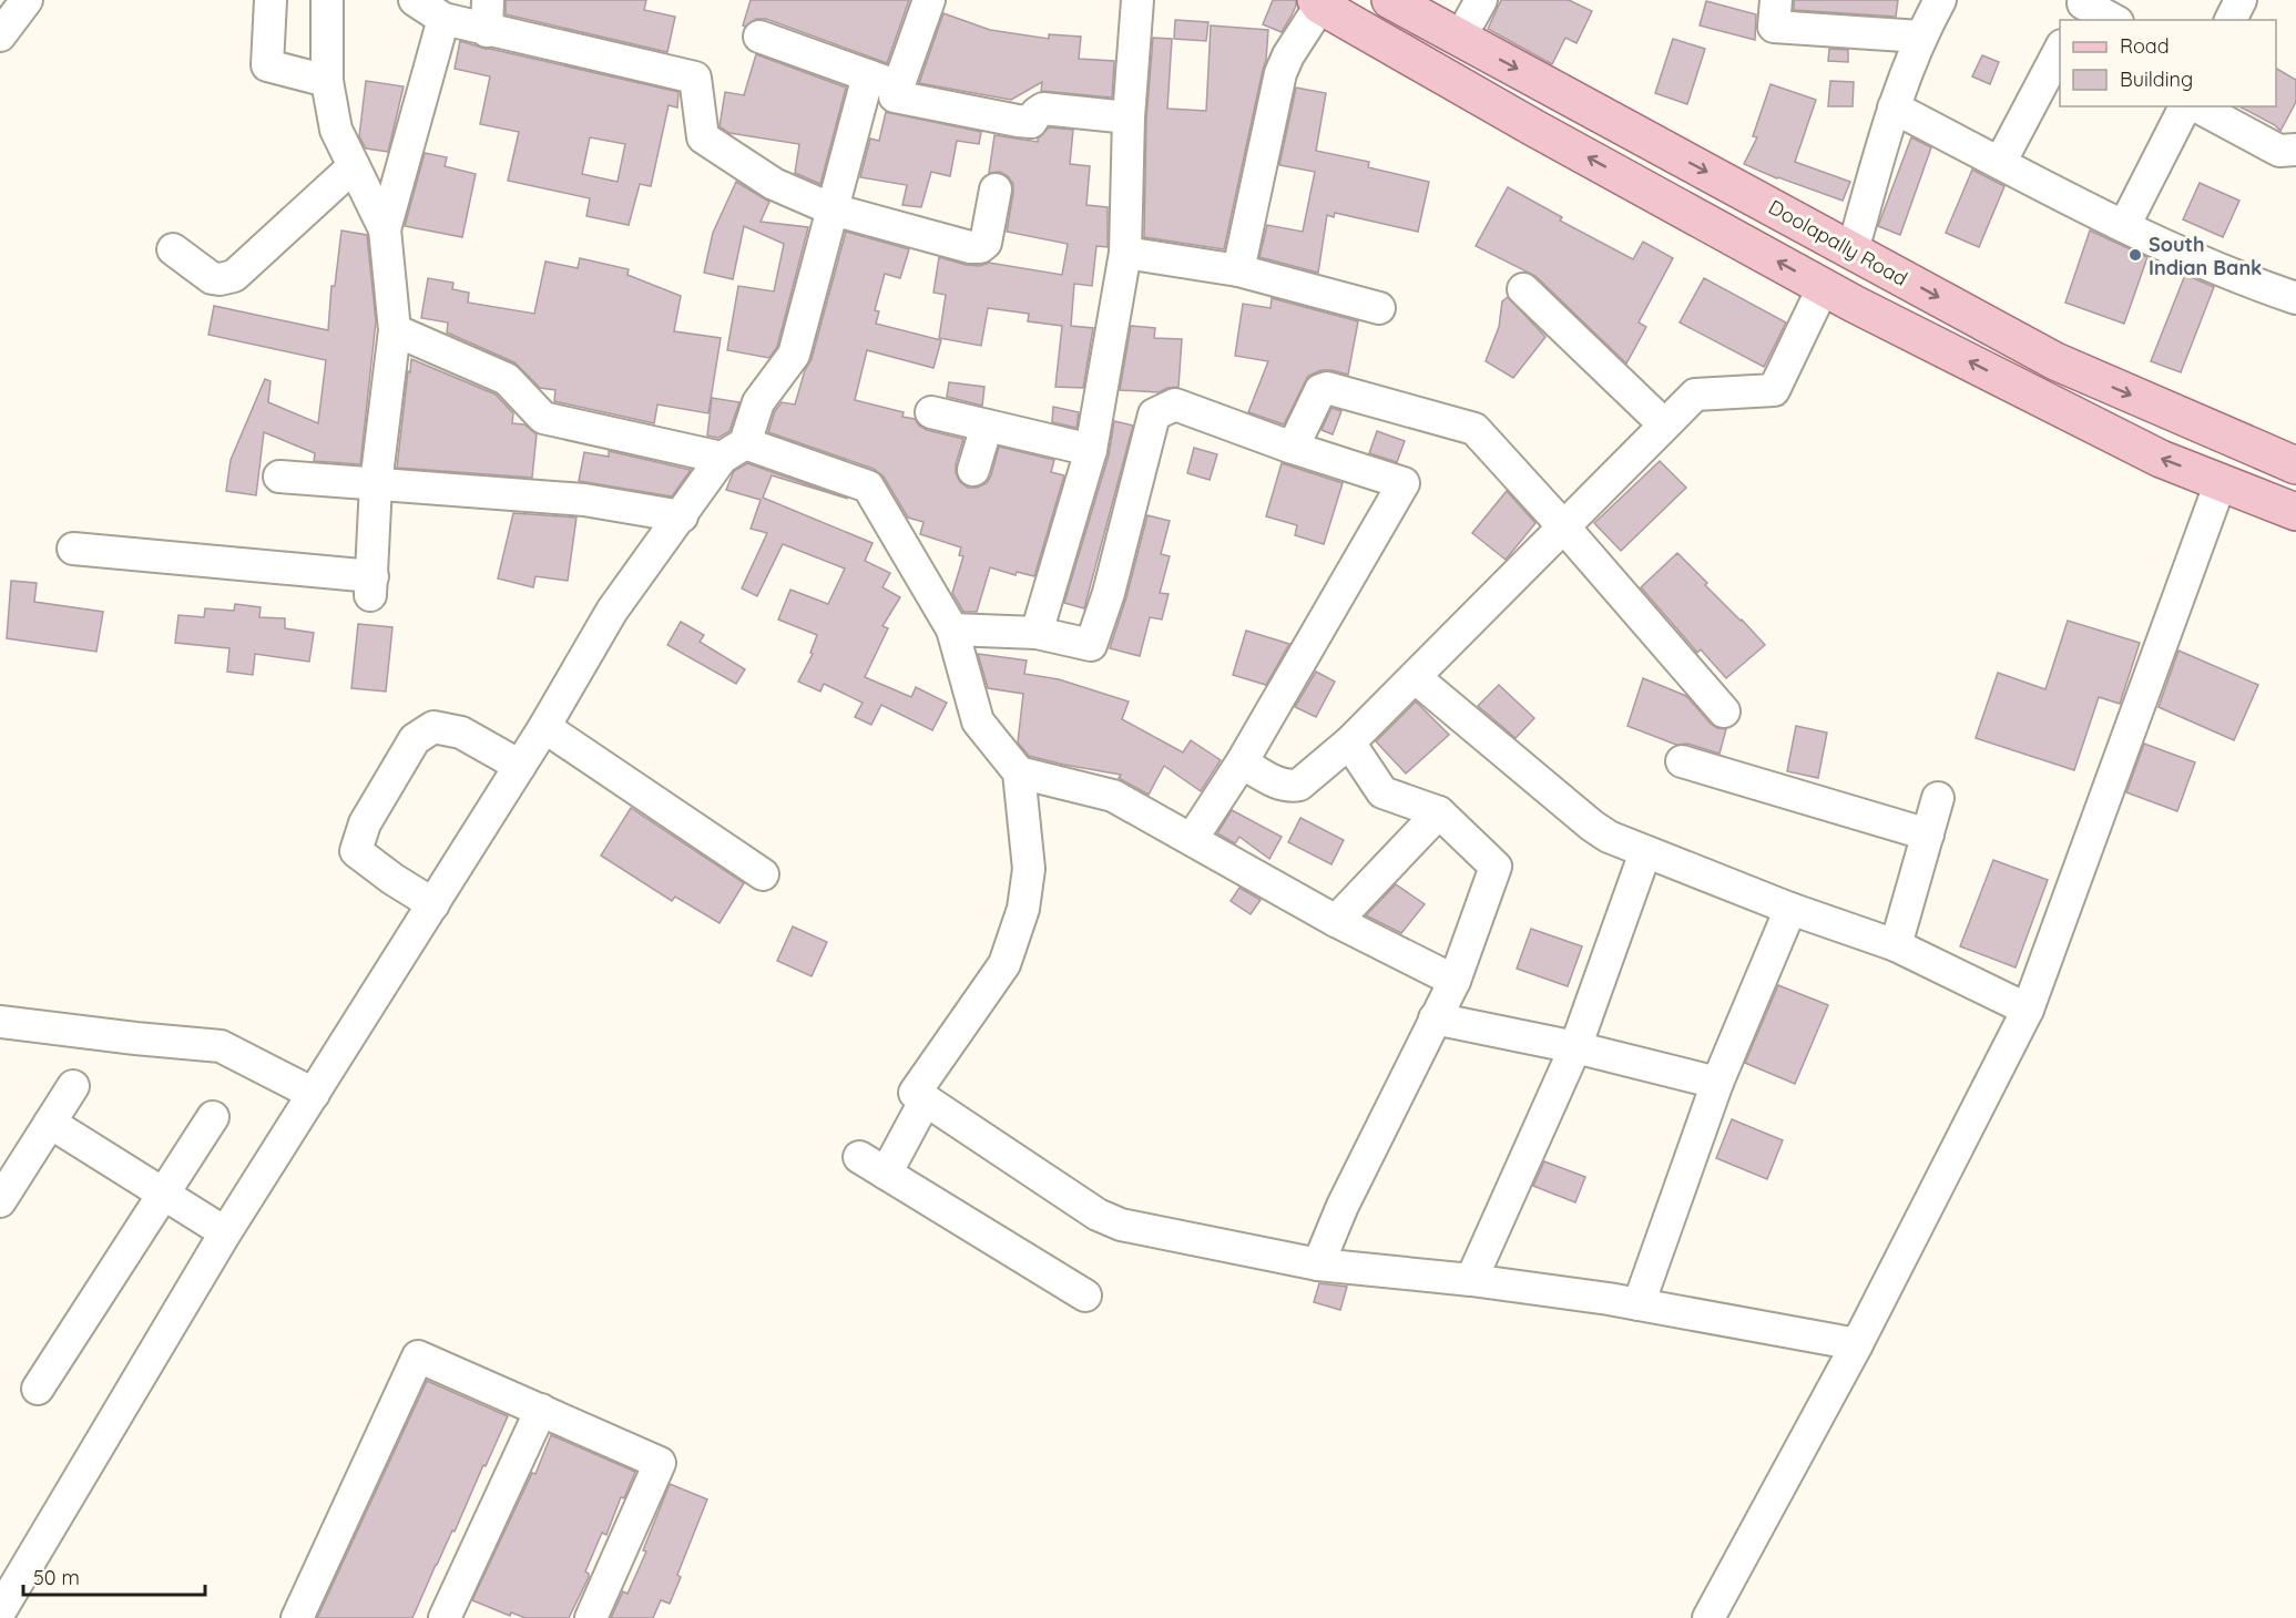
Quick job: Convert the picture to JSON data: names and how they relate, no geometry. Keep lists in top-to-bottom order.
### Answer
{
  "streets": {
    "main road": ["Doolapally Road"]
  },
  "places": ["South Indian Bank"],
  "legend": ["Road", "Building"],
  "scale_bar": "50 m"
}
